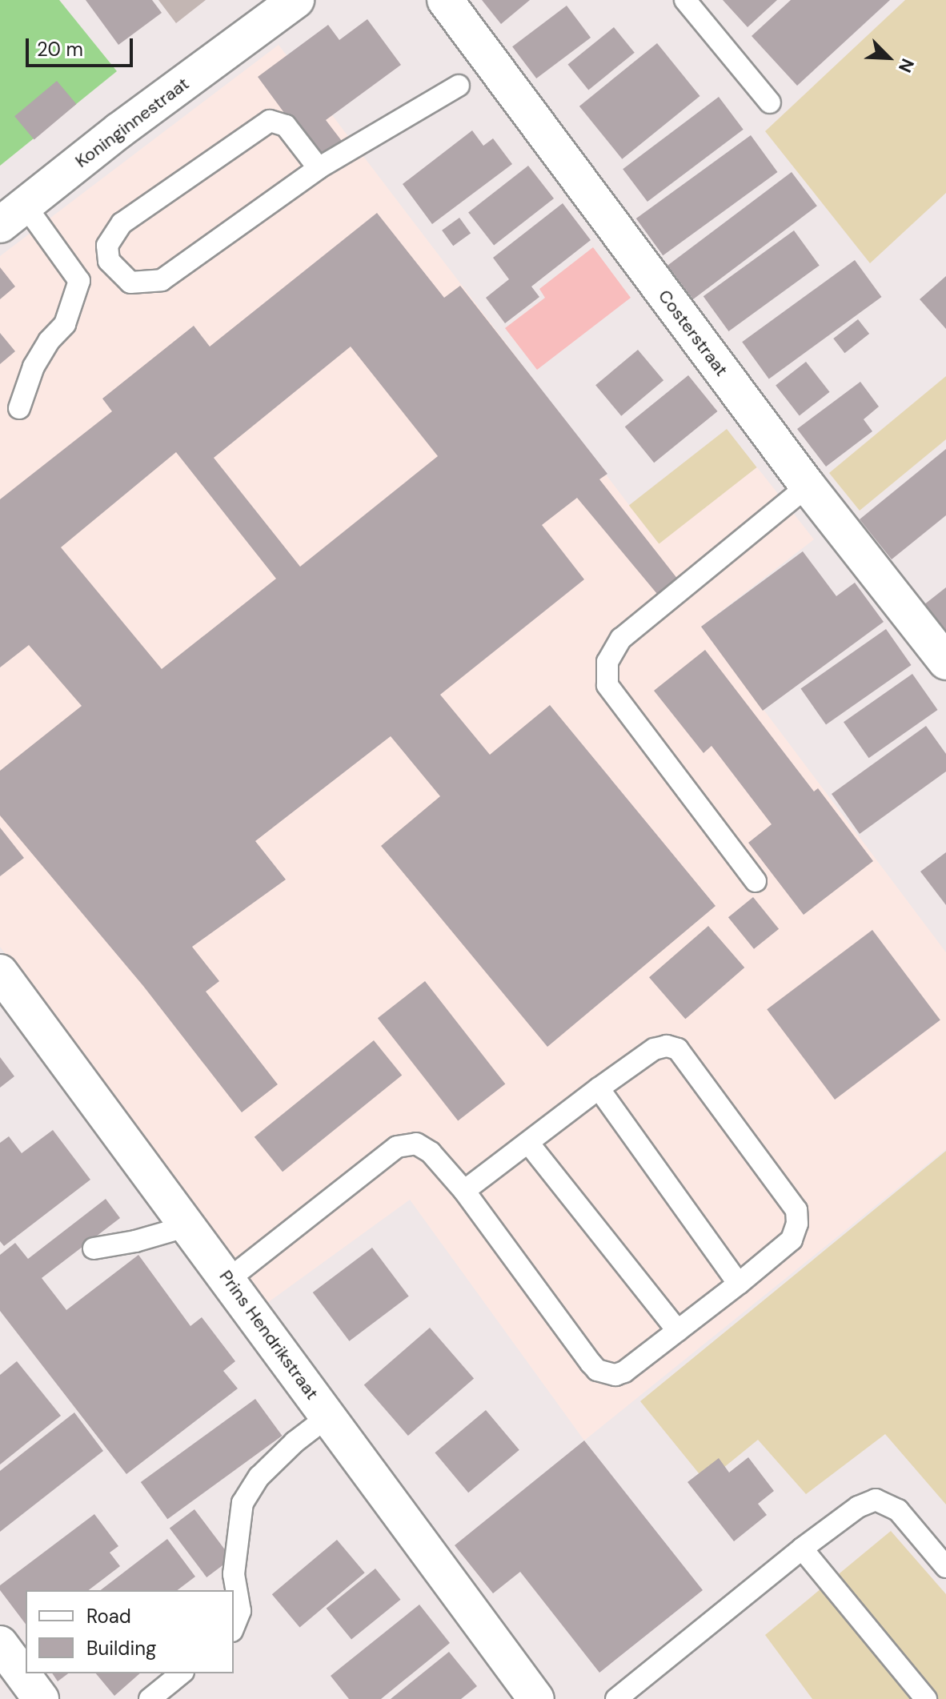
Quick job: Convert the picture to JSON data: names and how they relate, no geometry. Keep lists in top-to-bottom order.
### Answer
{
  "streets": {
    "street": ["Koninginnestraat", "Costerstraat", "Prins Hendrikstraat"]
  },
  "legend": ["Road", "Building"],
  "scale_bar": "20 m",
  "north": "bottom right"
}
